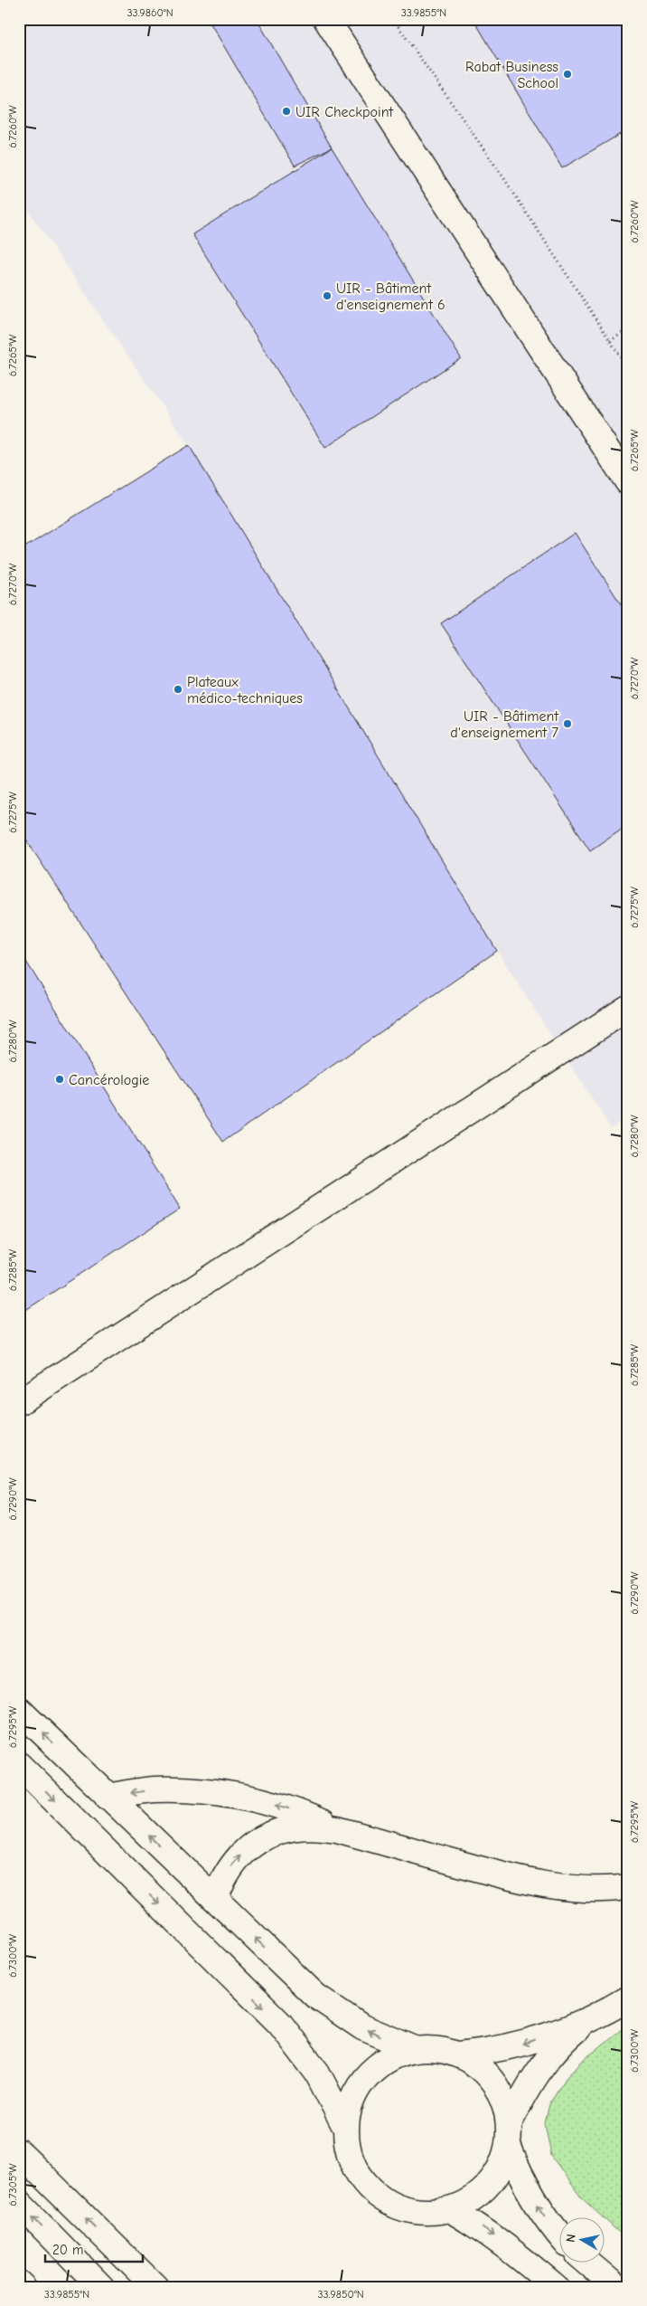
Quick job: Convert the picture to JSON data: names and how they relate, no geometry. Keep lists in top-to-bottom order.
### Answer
{
  "places": [
    "Rabat Business School",
    "UIR Checkpoint",
    "UIR - Bâtiment d'enseignement 6",
    "Plateaux médico-techniques",
    "UIR - Bâtiment d'enseignement 7",
    "Cancérologie"
  ],
  "scale_bar": "20 m",
  "north": "left",
  "coordinates": [
    "33.9860°N",
    "33.9855°N",
    "6.7260°W",
    "6.7265°W",
    "6.7270°W",
    "6.7275°W",
    "6.7280°W",
    "6.7285°W",
    "6.7290°W",
    "6.7295°W",
    "6.7300°W",
    "6.7305°W",
    "33.9850°N"
  ]
}
